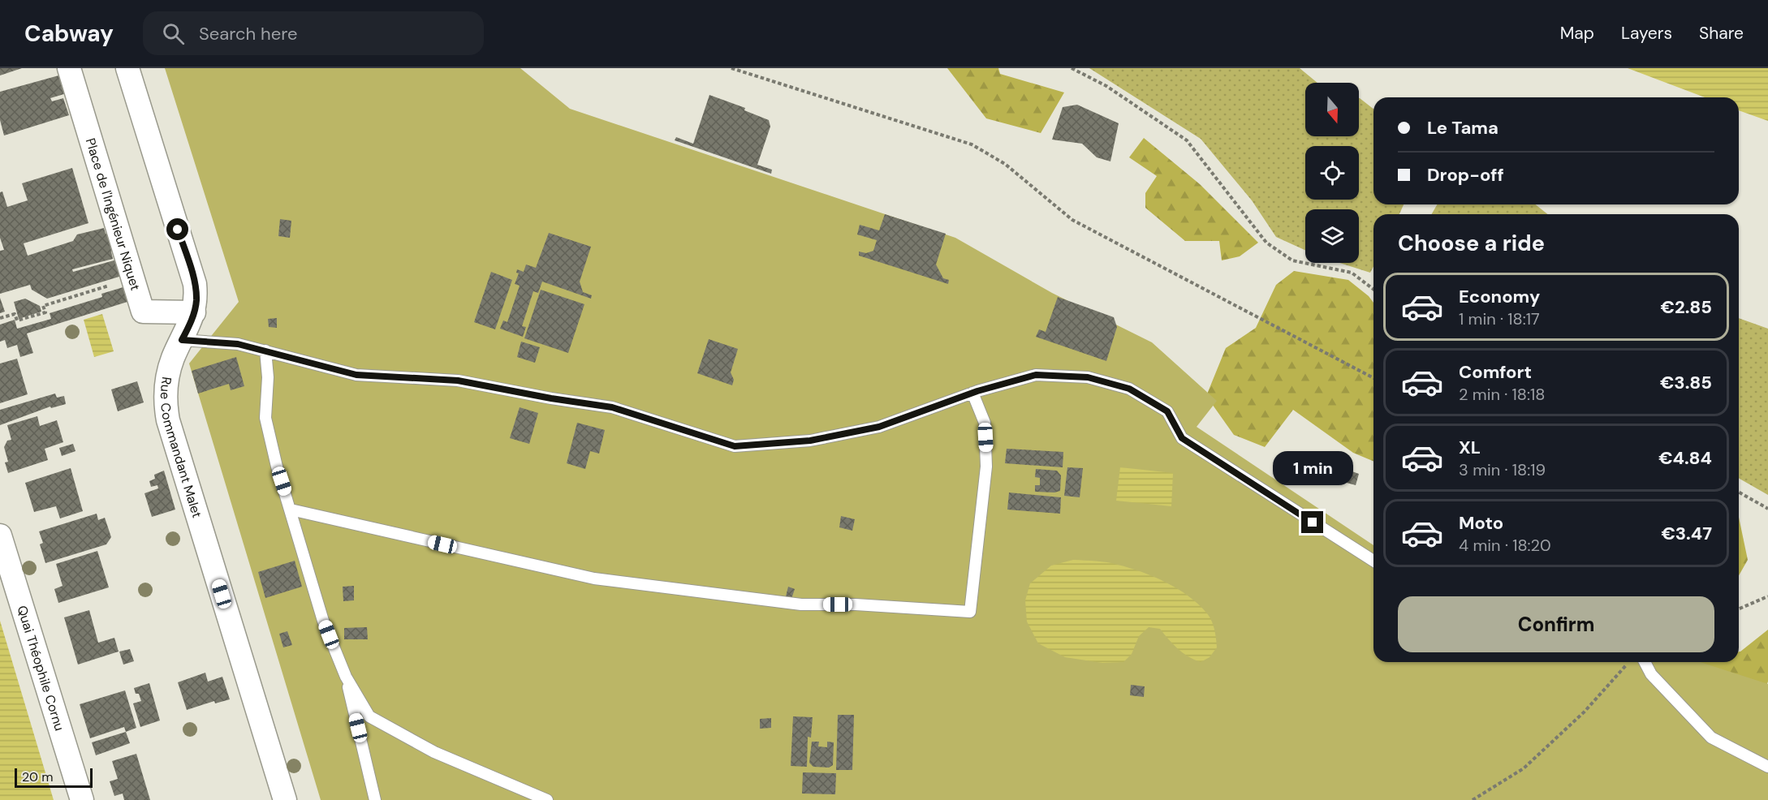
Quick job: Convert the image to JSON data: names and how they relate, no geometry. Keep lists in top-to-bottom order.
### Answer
{
  "streets": {
    "street": ["Place de l'Ingénieur Niquet", "Rue Commandant Malet", "Quai Théophile Cornu"]
  },
  "crossings": [
    ["Place de l'Ingénieur Niquet", "Rue Commandant Malet"]
  ],
  "scale_bar": "20 m",
  "north": "bottom",
  "page": {
    "header": "Cabway",
    "search": "Search here",
    "nav": ["Map", "Layers", "Share"],
    "banner": ["Le Tama", "Drop-off"],
    "heading": "Choose a ride",
    "list": [
      {
        "name": "Economy",
        "note": "1 min · 18:17",
        "value": "€2.85"
      },
      {
        "name": "Comfort",
        "note": "2 min · 18:18",
        "value": "€3.85"
      },
      {
        "name": "XL",
        "note": "3 min · 18:19",
        "value": "€4.84"
      },
      {
        "name": "Moto",
        "note": "4 min · 18:20",
        "value": "€3.47"
      }
    ],
    "bubble": "1 min",
    "buttons": "Confirm",
    "scale": "20 m"
  }
}
